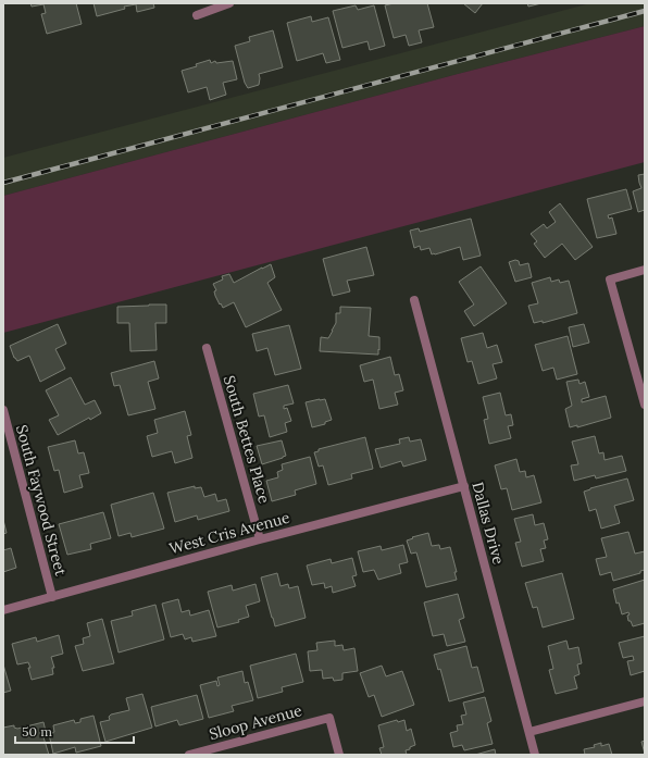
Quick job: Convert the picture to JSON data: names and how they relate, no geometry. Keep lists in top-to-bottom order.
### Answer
{
  "streets": {
    "street": [
      "South Bettes Place",
      "South Faywood Street",
      "Dallas Drive",
      "West Cris Avenue",
      "Sloop Avenue"
    ]
  },
  "crossings": [
    ["South Bettes Place", "West Cris Avenue"],
    ["South Faywood Street", "West Cris Avenue"],
    ["Dallas Drive", "West Cris Avenue"]
  ],
  "scale_bar": "50 m"
}
